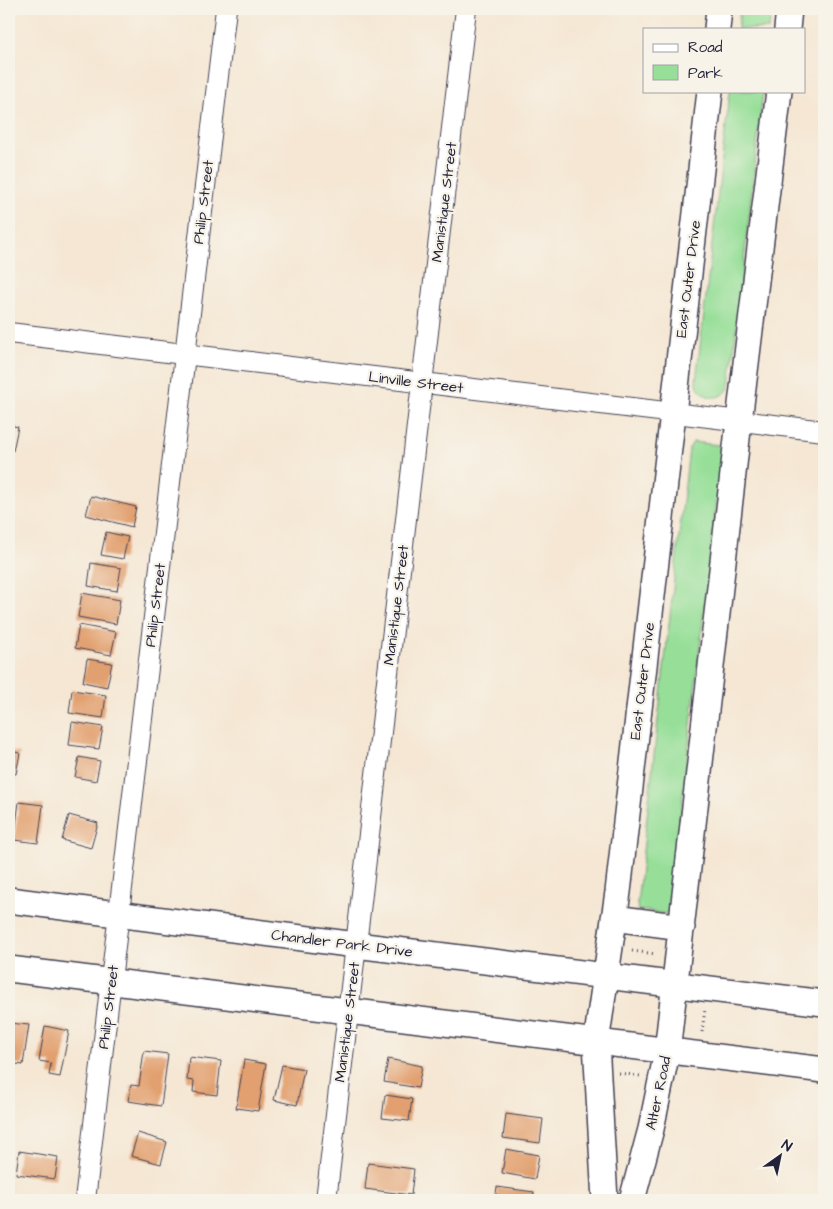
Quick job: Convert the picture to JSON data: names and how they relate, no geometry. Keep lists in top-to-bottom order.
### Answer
{
  "streets": {
    "street": [
      "Philip Street",
      "Manistique Street",
      "East Outer Drive",
      "Linville Street",
      "Chandler Park Drive",
      "Alter Road"
    ]
  },
  "crossings": [
    ["Philip Street", "Linville Street"],
    ["Philip Street", "Chandler Park Drive"],
    ["Manistique Street", "Linville Street"],
    ["Manistique Street", "Chandler Park Drive"],
    ["East Outer Drive", "Linville Street"],
    ["East Outer Drive", "Chandler Park Drive"],
    ["Chandler Park Drive", "Alter Road"]
  ],
  "legend": ["Road", "Park"],
  "north": "top right"
}
